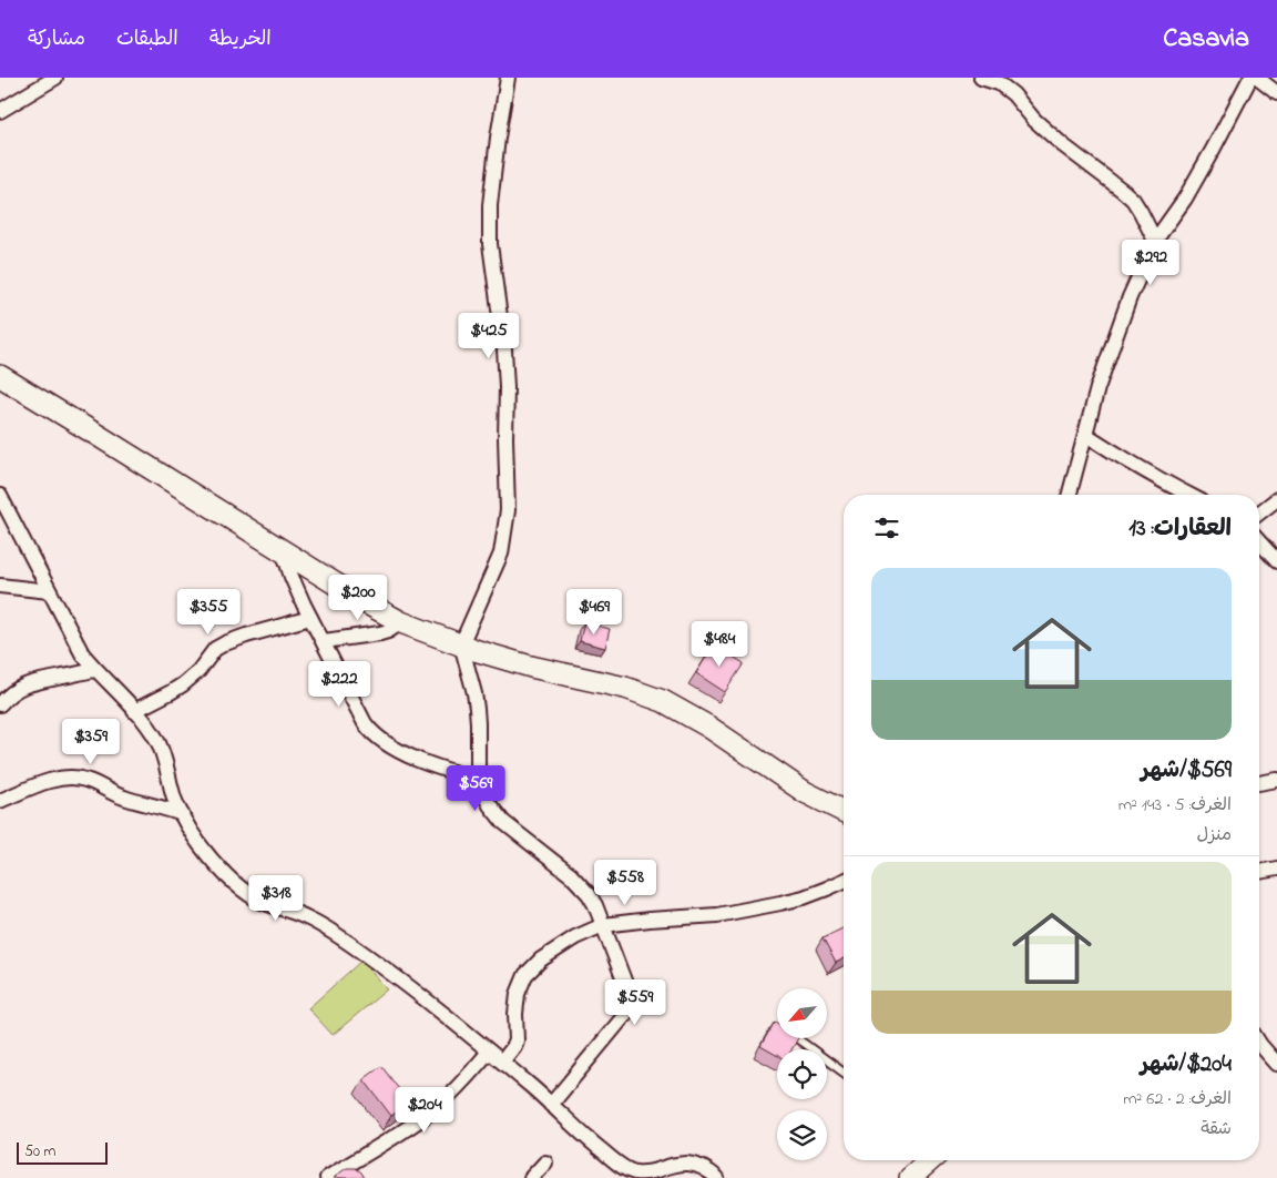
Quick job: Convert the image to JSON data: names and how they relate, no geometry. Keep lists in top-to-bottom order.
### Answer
{
  "scale_bar": "50 m",
  "north": "bottom left",
  "page": {
    "header": "Casavia",
    "nav": ["الخريطة", "الطبقات", "مشاركة"],
    "price": [
      "$292",
      "$425",
      "$200",
      "$355",
      "$469",
      "$484",
      "$222",
      "$359",
      "$569",
      "$558",
      "$318",
      "$559",
      "$204"
    ],
    "heading": "العقارات: 13",
    "list": [
      {
        "name": "$569/شهر",
        "note": "الغرف: 5 · 143 m² · منزل"
      },
      {
        "name": "$204/شهر",
        "note": "الغرف: 2 · 62 m² · شقة"
      }
    ],
    "scale": "50 m"
  }
}
